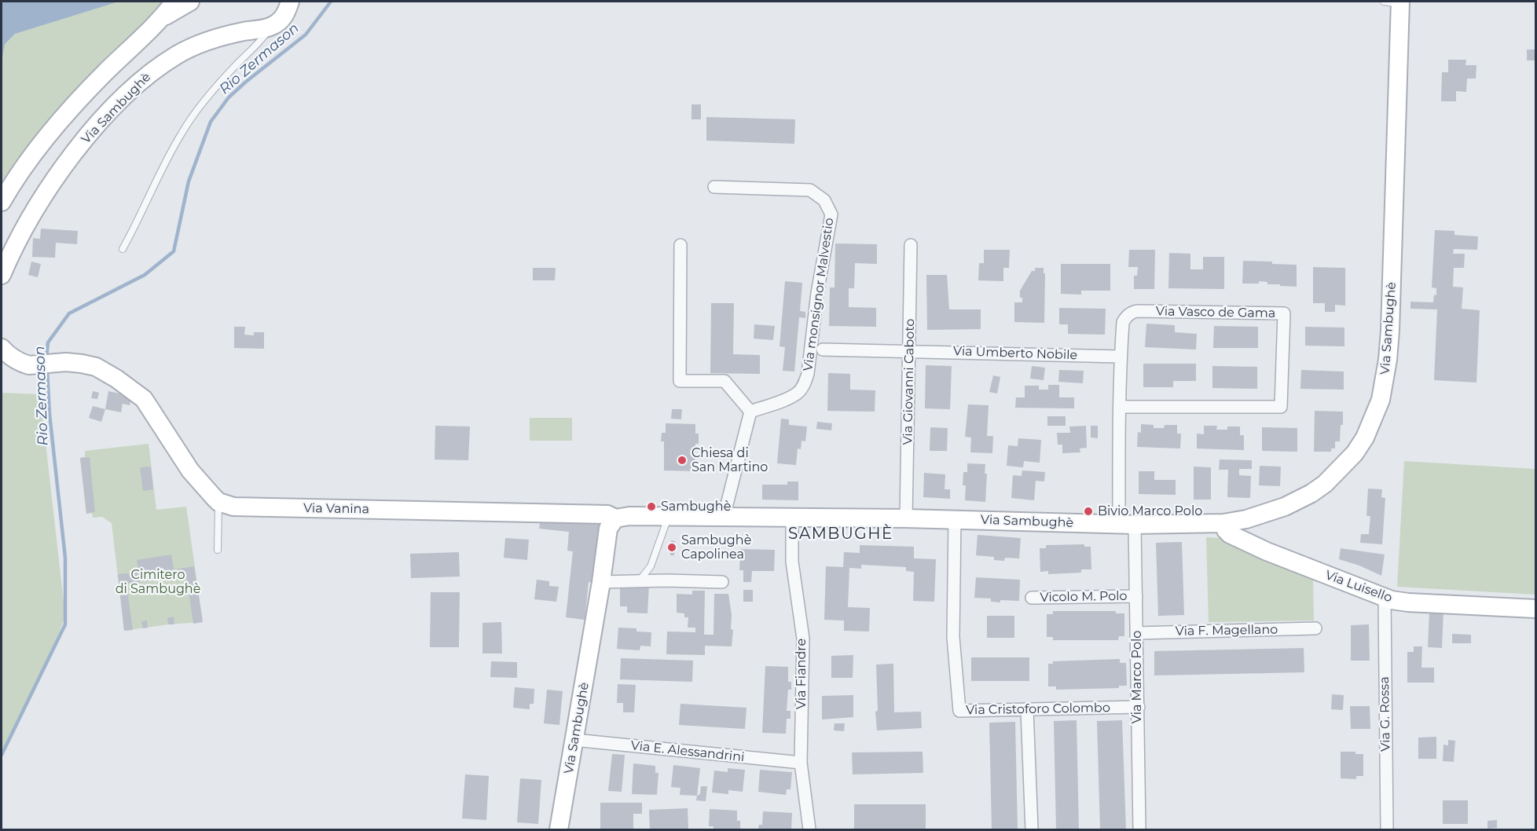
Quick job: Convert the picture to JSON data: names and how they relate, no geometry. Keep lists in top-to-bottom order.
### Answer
{
  "streets": {
    "street": [
      "Via Sambughè",
      "Via monsignor Malvestio",
      "Via Vasco de Gama",
      "Via Umberto Nobile",
      "Via Giovanni Caboto",
      "Via Vanina",
      "Via Luisello",
      "Vicolo M. Polo",
      "Via F. Magellano",
      "Via Fiandre",
      "Via Marco Polo",
      "Via Cristoforo Colombo",
      "Via G. Rossa",
      "Via E. Alessandrini"
    ]
  },
  "crossings": [
    ["Via Sambughè", "Via Vasco de Gama"],
    ["Via Sambughè", "Via Giovanni Caboto"],
    ["Via Sambughè", "Via Vanina"],
    ["Via Sambughè", "Via Luisello"],
    ["Via Sambughè", "Via Fiandre"],
    ["Via Sambughè", "Via Marco Polo"],
    ["Via Sambughè", "Via Cristoforo Colombo"],
    ["Via Sambughè", "Via E. Alessandrini"],
    ["Via Vasco de Gama", "Via Umberto Nobile"],
    ["Via Vasco de Gama", "Via Marco Polo"],
    ["Via Umberto Nobile", "Via Giovanni Caboto"],
    ["Via Luisello", "Via G. Rossa"],
    ["Vicolo M. Polo", "Via Marco Polo"],
    ["Via F. Magellano", "Via Marco Polo"],
    ["Via Fiandre", "Via E. Alessandrini"],
    ["Via Marco Polo", "Via Cristoforo Colombo"]
  ],
  "districts": ["SAMBUGHÈ"],
  "water": ["Rio Zermason"],
  "parks": ["Cimitero di Sambughè"],
  "places": [
    "Chiesa di San Martino",
    "Sambughè",
    "Bivio Marco Polo",
    "Sambughè Capolinea"
  ]
}
